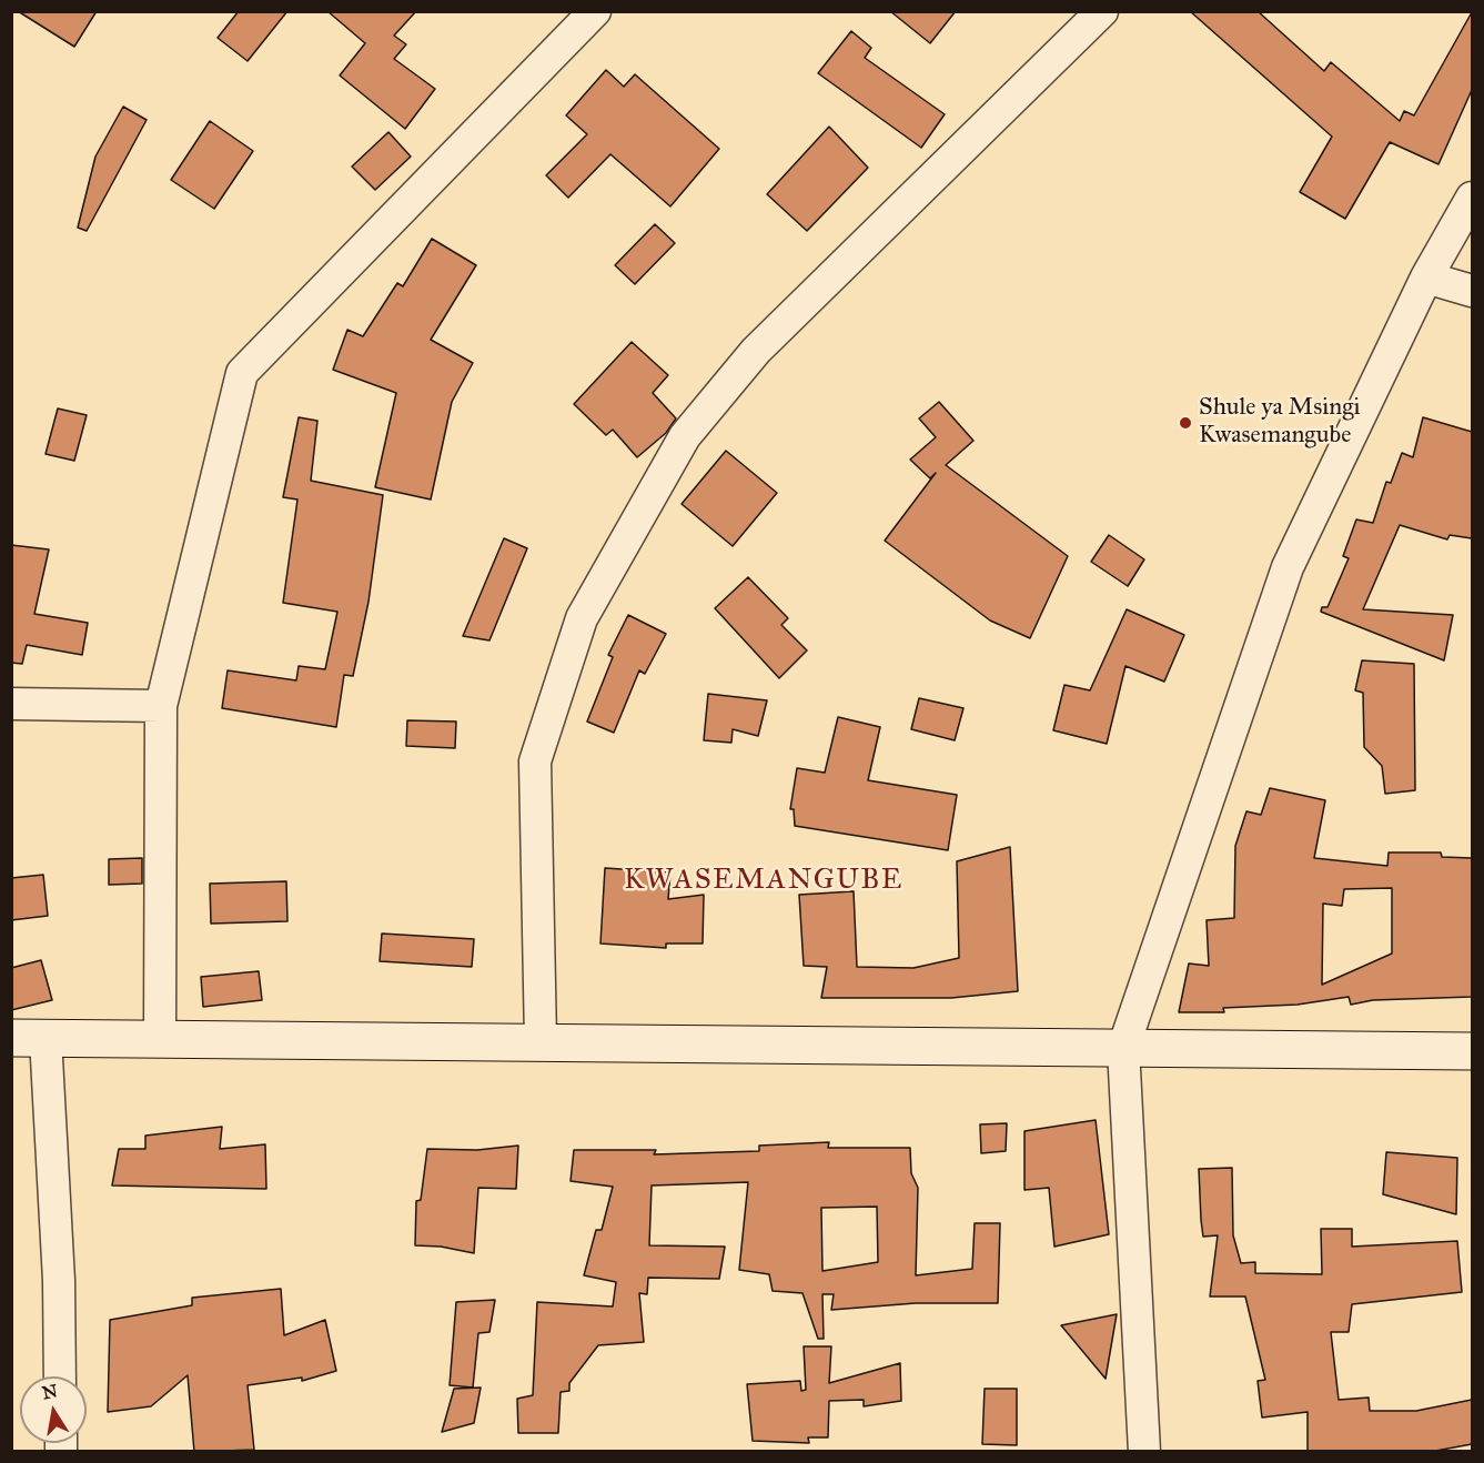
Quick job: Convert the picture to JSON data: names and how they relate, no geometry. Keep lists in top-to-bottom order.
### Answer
{
  "districts": ["KWASEMANGUBE"],
  "places": ["Shule ya Msingi Kwasemangube"],
  "north": "top"
}
